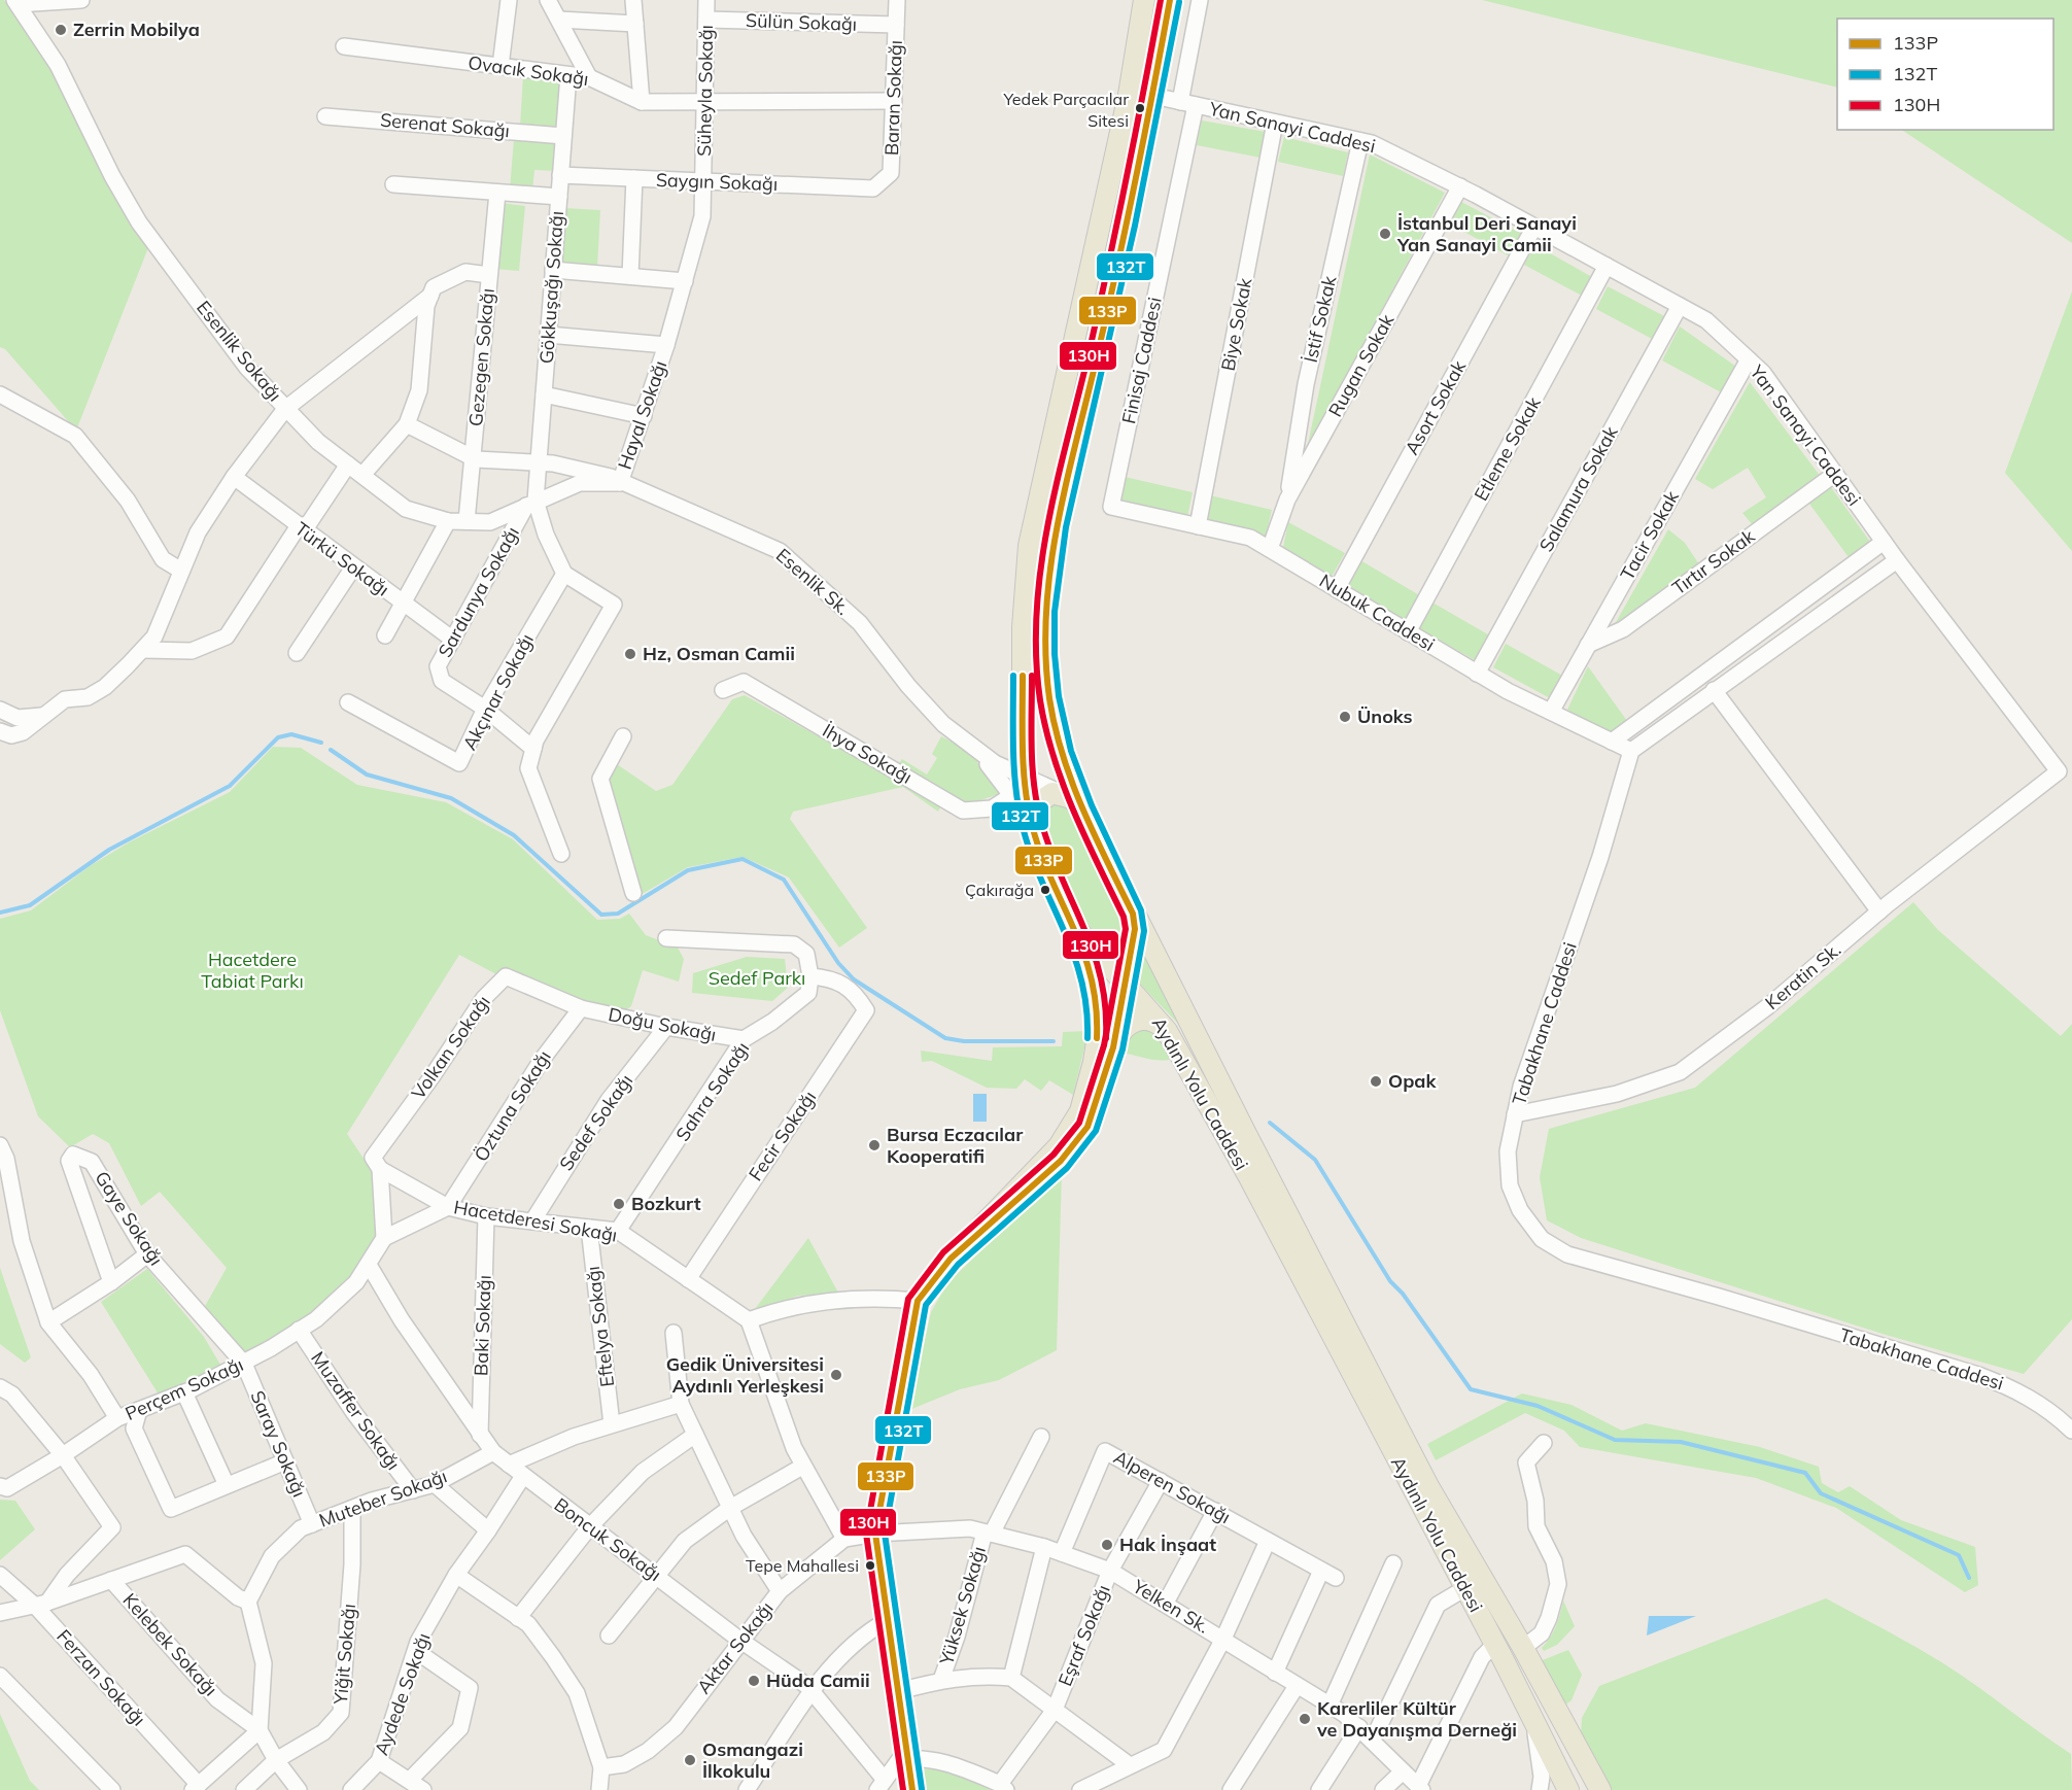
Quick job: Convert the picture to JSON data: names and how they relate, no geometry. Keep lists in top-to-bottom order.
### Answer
{
  "streets": {
    "main road": ["Aydınlı Yolu Caddesi"],
    "street": [
      "Sülün Sokağı",
      "Ovacık Sokağı",
      "Süheyla Sokağı",
      "Baran Sokağı",
      "Serenat Sokağı",
      "Yan Sanayi Caddesi",
      "Saygın Sokağı",
      "Gökkuşağı Sokağı",
      "İstif Sokak",
      "Biye Sokak",
      "Esenlik Sokağı",
      "Gezegen Sokağı",
      "Finisaj Caddesi",
      "Rugan Sokak",
      "Asort Sokak",
      "Hayal Sokağı",
      "Etleme Sokak",
      "Salamura Sokak",
      "Tacir Sokak",
      "Türkü Sokağı",
      "Tırtır Sokak",
      "Esenlik Sk.",
      "Sardunya Sokağı",
      "Nubuk Caddesi",
      "Akçınar Sokağı",
      "İhya Sokağı",
      "Keratin Sk.",
      "Tabakhane Caddesi",
      "Doğu Sokağı",
      "Volkan Sokağı",
      "Sahra Sokağı",
      "Öztuna Sokağı",
      "Sedef Sokağı",
      "Fecir Sokağı",
      "Gaye Sokağı",
      "Hacetderesi Sokağı",
      "Baki Sokağı",
      "Eftelya Sokağı",
      "Perçem Sokağı",
      "Muzaffer Sokağı",
      "Saray Sokağı",
      "Alperen Sokağı",
      "Muteber Sokağı",
      "Boncuk Sokağı",
      "Yüksek Sokağı",
      "Yelken Sk.",
      "Eşraf Sokağı",
      "Kelebek Sokağı",
      "Aktar Sokağı",
      "Yiğit Sokağı",
      "Ferzan Sokağı",
      "Aydede Sokağı"
    ]
  },
  "crossings": [
    ["Sülün Sokağı", "Süheyla Sokağı"],
    ["Sülün Sokağı", "Baran Sokağı"],
    ["Ovacık Sokağı", "Süheyla Sokağı"],
    ["Ovacık Sokağı", "Baran Sokağı"],
    ["Ovacık Sokağı", "Gökkuşağı Sokağı"],
    ["Süheyla Sokağı", "Saygın Sokağı"],
    ["Süheyla Sokağı", "Hayal Sokağı"],
    ["Baran Sokağı", "Saygın Sokağı"],
    ["Serenat Sokağı", "Gökkuşağı Sokağı"],
    ["Yan Sanayi Caddesi", "İstif Sokak"],
    ["Yan Sanayi Caddesi", "Biye Sokak"],
    ["Yan Sanayi Caddesi", "Finisaj Caddesi"],
    ["Yan Sanayi Caddesi", "Rugan Sokak"],
    ["Yan Sanayi Caddesi", "Asort Sokak"],
    ["Yan Sanayi Caddesi", "Etleme Sokak"],
    ["Yan Sanayi Caddesi", "Salamura Sokak"],
    ["Yan Sanayi Caddesi", "Tacir Sokak"],
    ["Yan Sanayi Caddesi", "Tırtır Sokak"],
    ["Yan Sanayi Caddesi", "Keratin Sk."],
    ["Yan Sanayi Caddesi", "Aydınlı Yolu Caddesi"],
    ["Saygın Sokağı", "Gökkuşağı Sokağı"],
    ["Gökkuşağı Sokağı", "Esenlik Sokağı"],
    ["Gökkuşağı Sokağı", "Hayal Sokağı"],
    ["Gökkuşağı Sokağı", "Sardunya Sokağı"],
    ["İstif Sokak", "Rugan Sokak"],
    ["Biye Sokak", "Nubuk Caddesi"],
    ["Esenlik Sokağı", "Gezegen Sokağı"],
    ["Esenlik Sokağı", "Hayal Sokağı"],
    ["Esenlik Sokağı", "Esenlik Sk."],
    ["Esenlik Sokağı", "Sardunya Sokağı"],
    ["Gezegen Sokağı", "Hayal Sokağı"],
    ["Finisaj Caddesi", "Nubuk Caddesi"],
    ["Rugan Sokak", "Nubuk Caddesi"],
    ["Asort Sokak", "Nubuk Caddesi"],
    ["Hayal Sokağı", "Esenlik Sk."],
    ["Etleme Sokak", "Nubuk Caddesi"],
    ["Salamura Sokak", "Nubuk Caddesi"],
    ["Tacir Sokak", "Tırtır Sokak"],
    ["Tacir Sokak", "Nubuk Caddesi"],
    ["Türkü Sokağı", "Sardunya Sokağı"],
    ["Esenlik Sk.", "İhya Sokağı"],
    ["Esenlik Sk.", "Aydınlı Yolu Caddesi"],
    ["Sardunya Sokağı", "Akçınar Sokağı"],
    ["Nubuk Caddesi", "Tabakhane Caddesi"],
    ["Keratin Sk.", "Tabakhane Caddesi"],
    ["Doğu Sokağı", "Volkan Sokağı"],
    ["Doğu Sokağı", "Sahra Sokağı"],
    ["Doğu Sokağı", "Öztuna Sokağı"],
    ["Doğu Sokağı", "Sedef Sokağı"],
    ["Volkan Sokağı", "Öztuna Sokağı"],
    ["Volkan Sokağı", "Hacetderesi Sokağı"],
    ["Sahra Sokağı", "Fecir Sokağı"],
    ["Sahra Sokağı", "Hacetderesi Sokağı"],
    ["Öztuna Sokağı", "Hacetderesi Sokağı"],
    ["Sedef Sokağı", "Hacetderesi Sokağı"],
    ["Fecir Sokağı", "Hacetderesi Sokağı"],
    ["Gaye Sokağı", "Perçem Sokağı"],
    ["Gaye Sokağı", "Saray Sokağı"],
    ["Hacetderesi Sokağı", "Baki Sokağı"],
    ["Hacetderesi Sokağı", "Eftelya Sokağı"],
    ["Baki Sokağı", "Boncuk Sokağı"],
    ["Perçem Sokağı", "Muzaffer Sokağı"],
    ["Perçem Sokağı", "Saray Sokağı"],
    ["Perçem Sokağı", "Boncuk Sokağı"],
    ["Muzaffer Sokağı", "Muteber Sokağı"],
    ["Saray Sokağı", "Muteber Sokağı"],
    ["Alperen Sokağı", "Yelken Sk."],
    ["Alperen Sokağı", "Eşraf Sokağı"],
    ["Muteber Sokağı", "Boncuk Sokağı"],
    ["Muteber Sokağı", "Yiğit Sokağı"],
    ["Boncuk Sokağı", "Aktar Sokağı"],
    ["Boncuk Sokağı", "Aydede Sokağı"],
    ["Yüksek Sokağı", "Yelken Sk."],
    ["Yelken Sk.", "Eşraf Sokağı"],
    ["Yelken Sk.", "Aktar Sokağı"]
  ],
  "parks": ["Hacetdere Tabiat Parkı", "Sedef Parkı"],
  "places": [
    "Zerrin Mobilya",
    "Yedek Parçacılar Sitesi",
    "İstanbul Deri Sanayi Yan Sanayi Camii",
    "Hz, Osman Camii",
    "Ünoks",
    "Çakırağa",
    "Opak",
    "Bursa Eczacılar Kooperatifi",
    "Bozkurt",
    "Gedik Üniversitesi Aydınlı Yerleşkesi",
    "Hak İnşaat",
    "Tepe Mahallesi",
    "Hüda Camii",
    "Karerliler Kültür ve Dayanışma Derneği",
    "Osmangazi İlkokulu"
  ],
  "lines": ["transit line 133P", "transit line 130H", "transit line 132T"],
  "legend": ["133P", "132T", "130H"]
}
